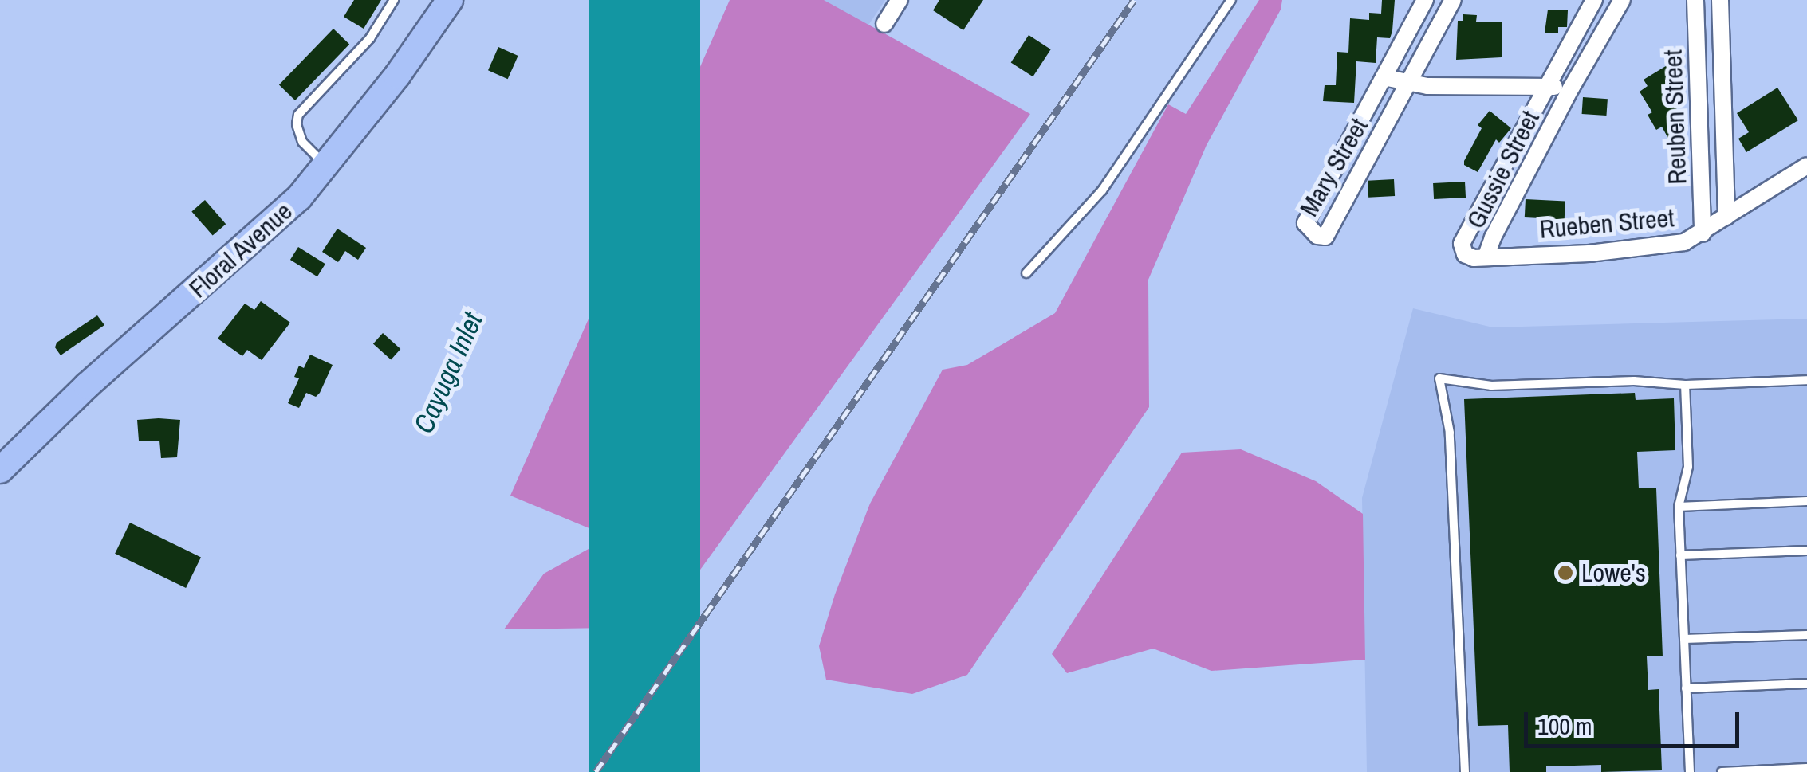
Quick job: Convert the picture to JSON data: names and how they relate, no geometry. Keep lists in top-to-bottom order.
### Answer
{
  "streets": {
    "main road": ["Floral Avenue"],
    "street": [
      "Reuben Street",
      "Mary Street",
      "Gussie Street",
      "Rueben Street"
    ]
  },
  "crossings": [
    ["Reuben Street", "Rueben Street"],
    ["Gussie Street", "Rueben Street"]
  ],
  "water": ["Cayuga Inlet"],
  "places": ["Lowe's"],
  "scale_bar": "100 m"
}
